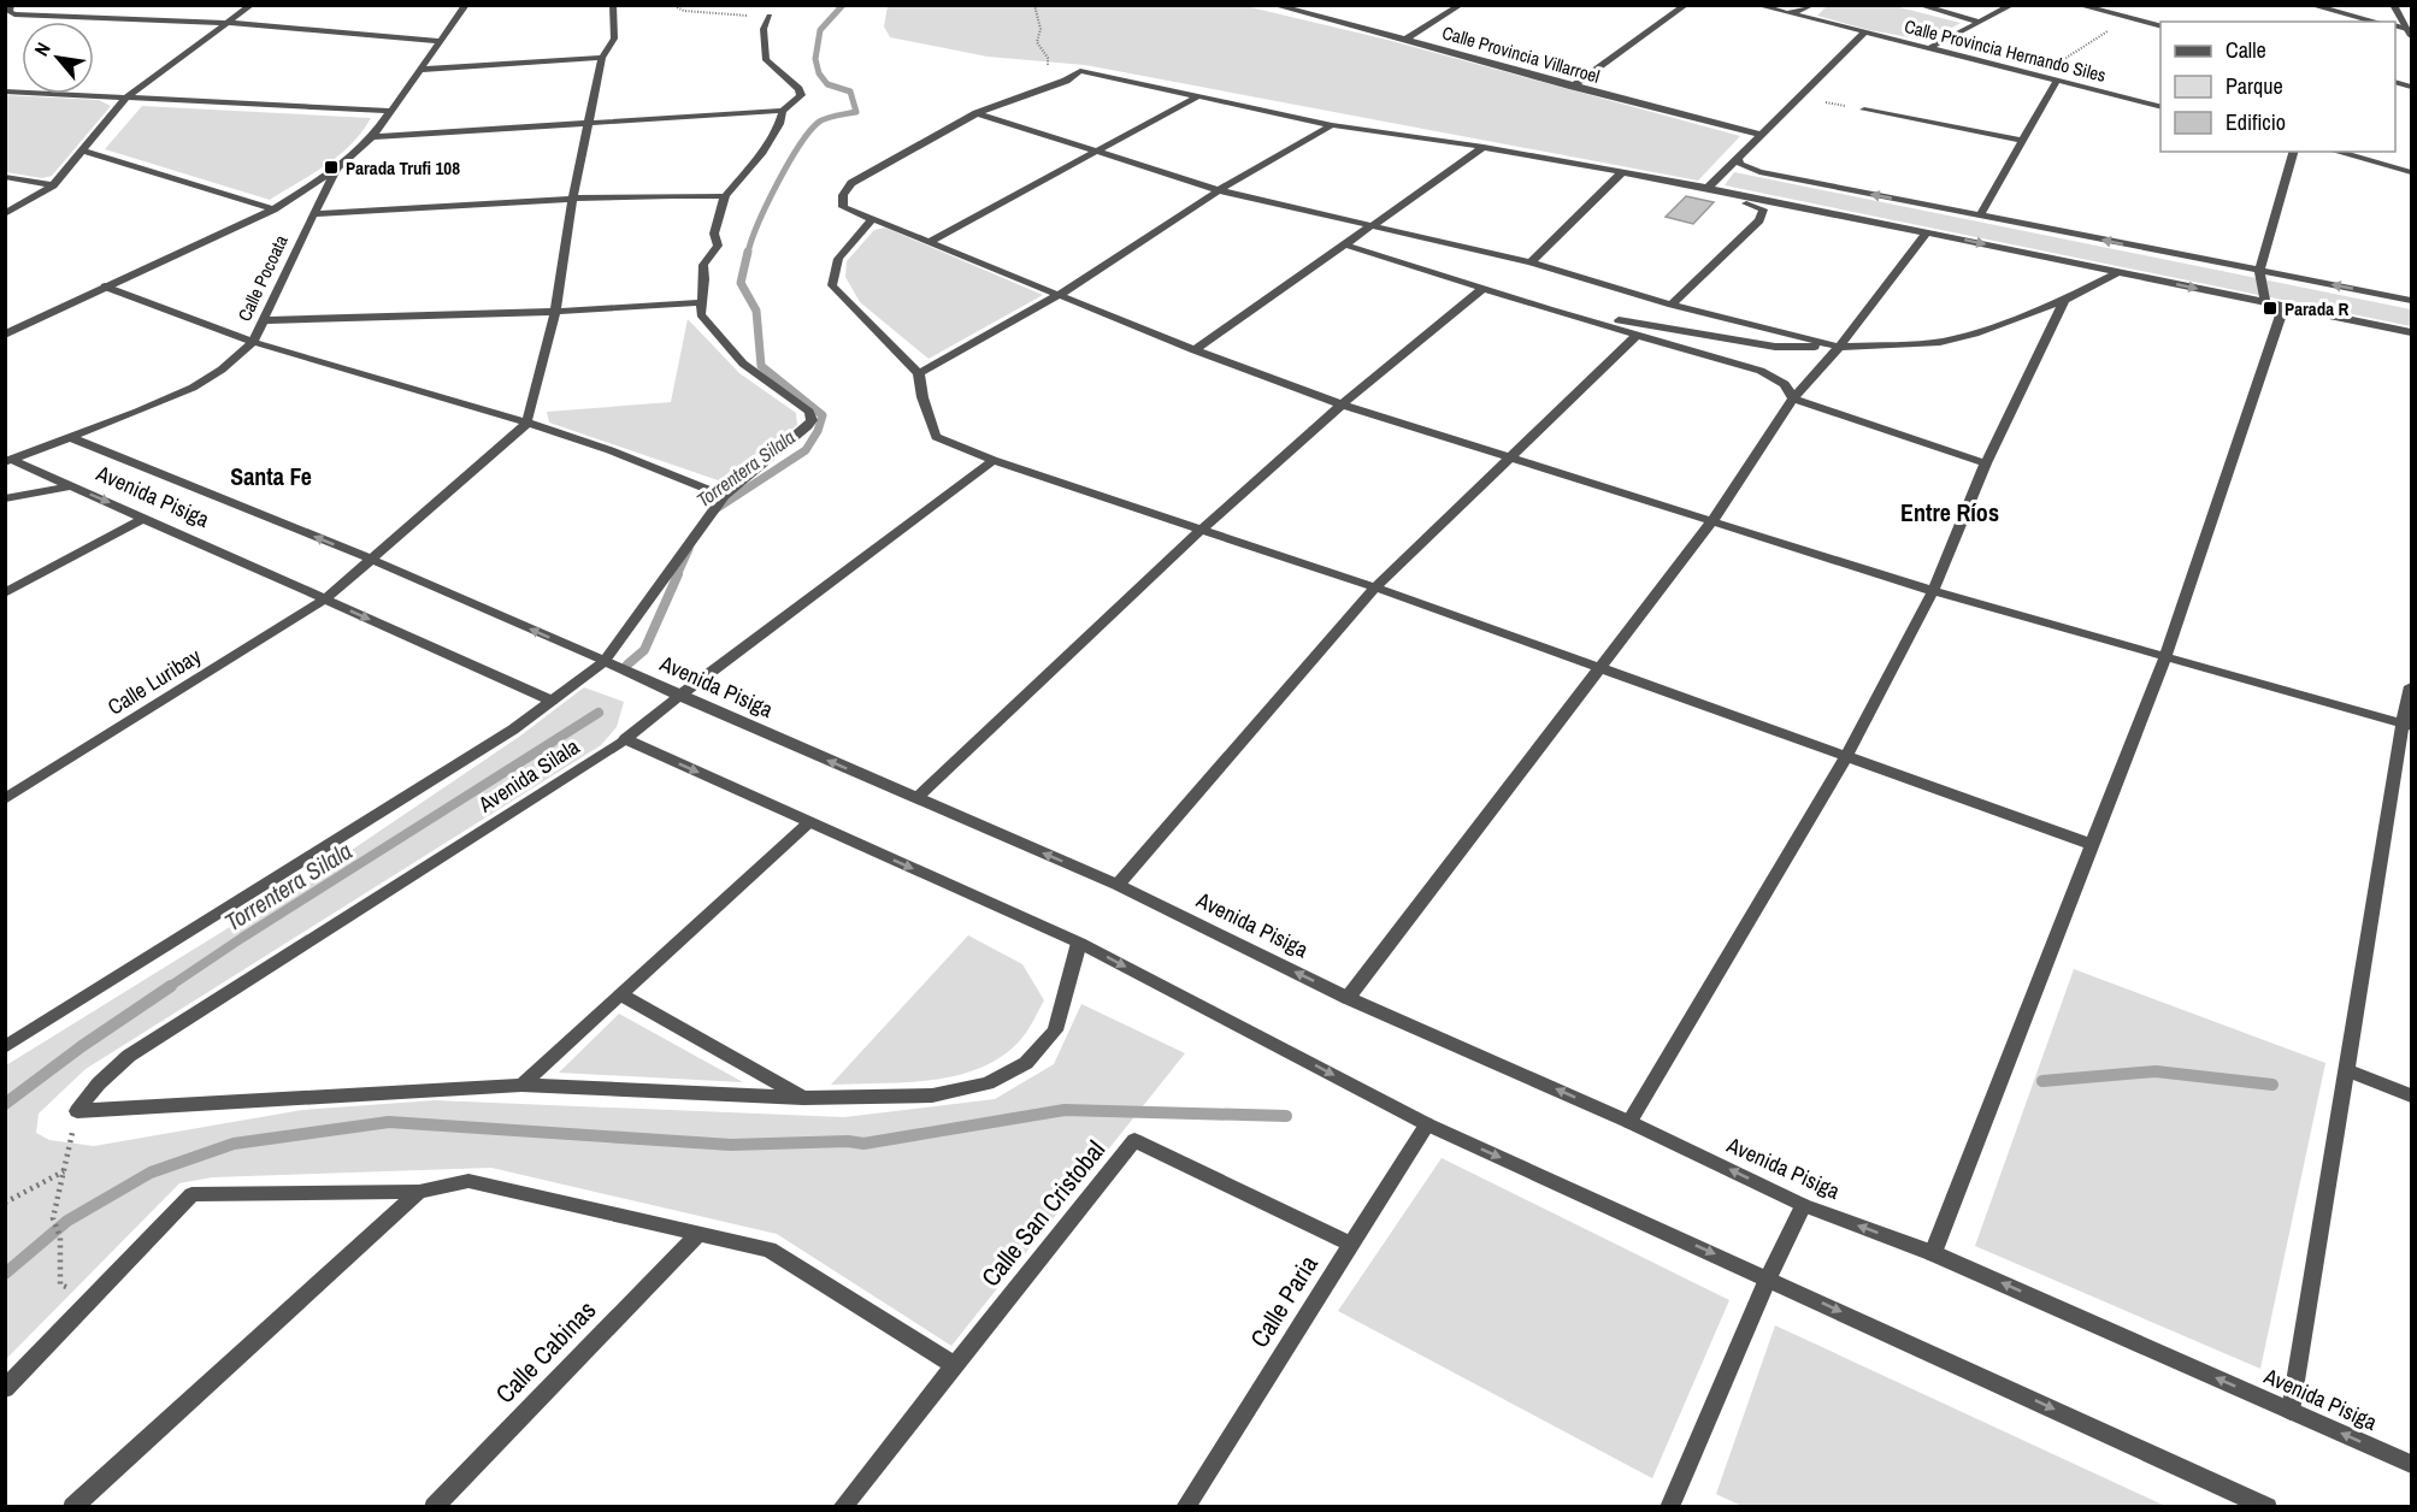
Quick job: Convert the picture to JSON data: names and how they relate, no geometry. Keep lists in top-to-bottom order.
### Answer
{
  "streets": {
    "street": [
      "Calle Provincia Hernando Siles",
      "Calle Provincia Villarroel",
      "Calle Pocoata",
      "Avenida Pisiga",
      "Calle Luribay",
      "Avenida Silala",
      "Calle San Cristobal",
      "Calle Paria",
      "Calle Cabinas"
    ]
  },
  "crossings": [
    ["Calle Pocoata", "Avenida Pisiga"],
    ["Avenida Pisiga", "Calle Luribay"],
    ["Avenida Pisiga", "Avenida Silala"],
    ["Calle San Cristobal", "Calle Paria"]
  ],
  "districts": ["Santa Fe", "Entre Ríos"],
  "water": ["Torrentera Silala"],
  "places": {
    "transit": ["Parada Trufi 108", "Parada R"]
  },
  "legend": ["Calle", "Parque", "Edificio"],
  "north": "top left"
}
